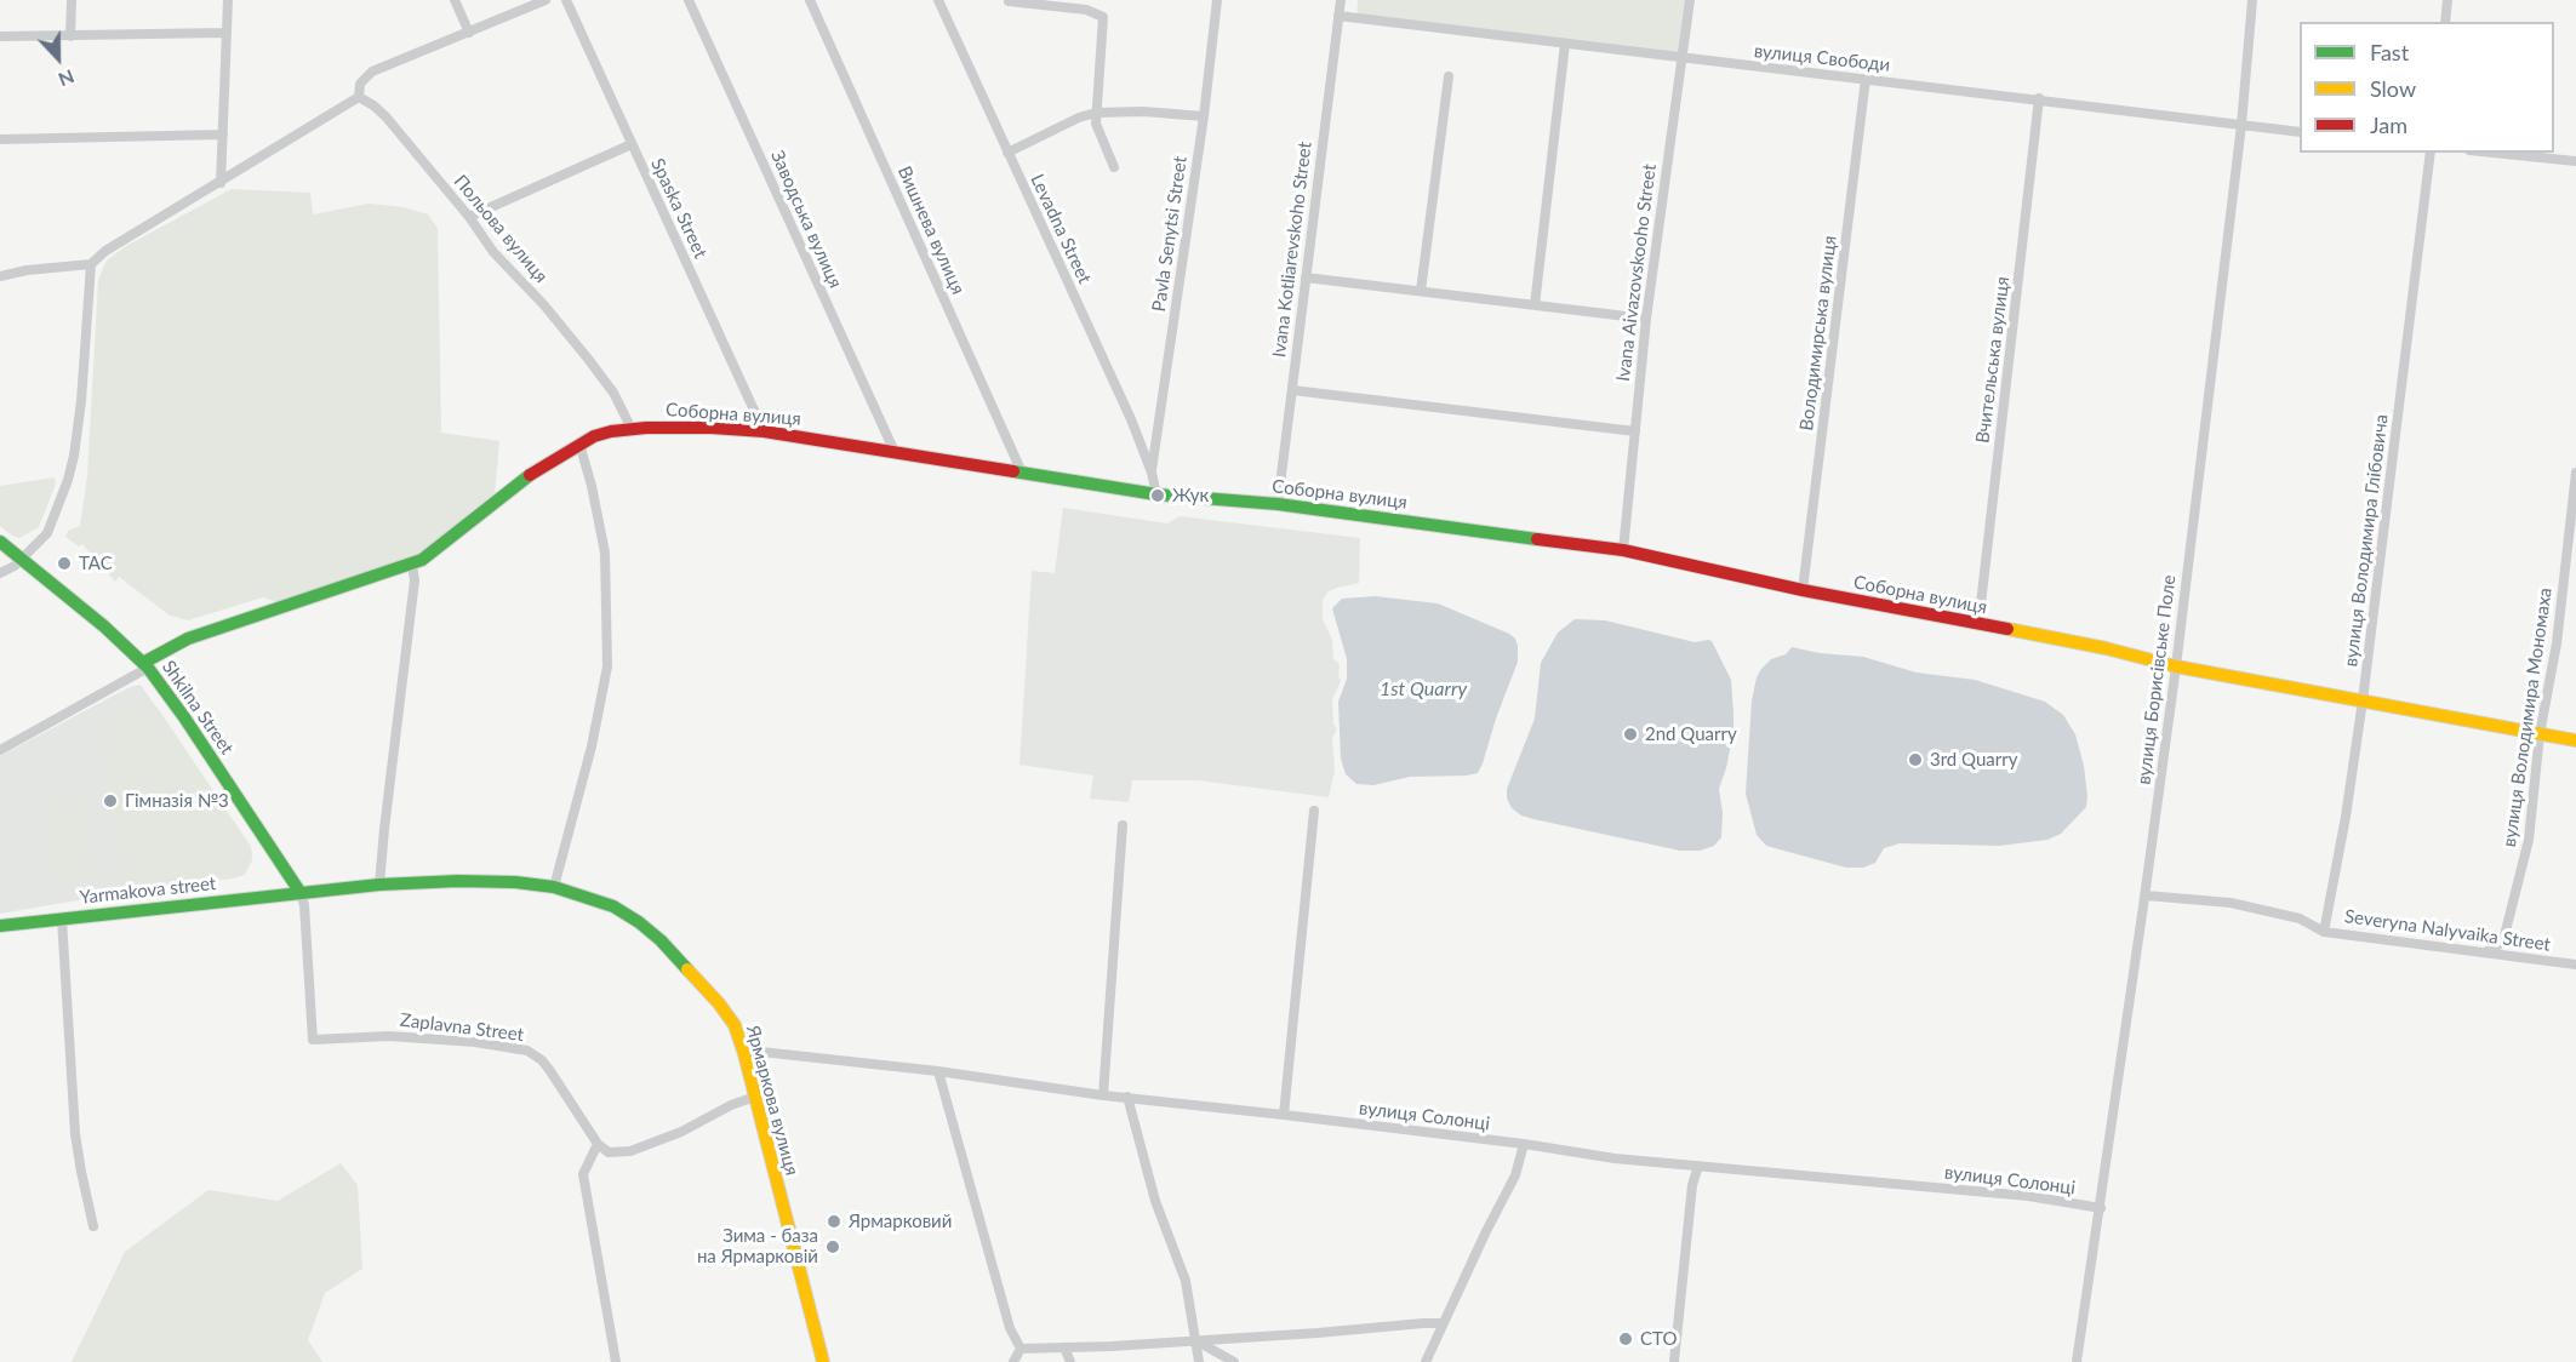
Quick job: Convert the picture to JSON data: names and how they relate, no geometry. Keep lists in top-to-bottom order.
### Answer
{
  "streets": {
    "street": [
      "вулиця Свободи",
      "Spaska Street",
      "Заводська вулиця",
      "Польова вулиця",
      "Levadna Street",
      "Вишнева вулиця",
      "Pavla Senytsi Street",
      "Ivana Kotliarevskoho Street",
      "Ivana Aivazovskooho Street",
      "Володимирська вулиця",
      "Вчительська вулиця",
      "Соборна вулиця",
      "вулиця Володимира Глібовича",
      "вулиця Борисівське Поле",
      "Shkilna Street",
      "вулиця Володимира Мономаха",
      "Yarmakova street",
      "Severyna Nalyvaika Street",
      "Zaplavna Street",
      "Ярмаркова вулиця",
      "вулиця Солонці"
    ]
  },
  "crossings": [
    ["вулиця Свободи", "Ivana Kotliarevskoho Street"],
    ["вулиця Свободи", "Ivana Aivazovskooho Street"],
    ["вулиця Свободи", "Володимирська вулиця"],
    ["вулиця Свободи", "Вчительська вулиця"],
    ["вулиця Свободи", "вулиця Борисівське Поле"],
    ["Spaska Street", "Соборна вулиця"],
    ["Заводська вулиця", "Соборна вулиця"],
    ["Польова вулиця", "Соборна вулиця"],
    ["Levadna Street", "Pavla Senytsi Street"],
    ["Вишнева вулиця", "Соборна вулиця"],
    ["Ivana Kotliarevskoho Street", "Соборна вулиця"],
    ["Ivana Aivazovskooho Street", "Соборна вулиця"],
    ["Володимирська вулиця", "Соборна вулиця"],
    ["Вчительська вулиця", "Соборна вулиця"],
    ["Соборна вулиця", "вулиця Володимира Глібовича"],
    ["Соборна вулиця", "вулиця Борисівське Поле"],
    ["Соборна вулиця", "Shkilna Street"],
    ["Соборна вулиця", "вулиця Володимира Мономаха"],
    ["вулиця Володимира Глібовича", "Severyna Nalyvaika Street"],
    ["вулиця Борисівське Поле", "Severyna Nalyvaika Street"],
    ["вулиця Борисівське Поле", "вулиця Солонці"],
    ["Shkilna Street", "Yarmakova street"],
    ["Shkilna Street", "Zaplavna Street"],
    ["Shkilna Street", "Ярмаркова вулиця"],
    ["вулиця Володимира Мономаха", "Severyna Nalyvaika Street"],
    ["Yarmakova street", "Zaplavna Street"],
    ["Yarmakova street", "Ярмаркова вулиця"],
    ["Zaplavna Street", "Ярмаркова вулиця"],
    ["Ярмаркова вулиця", "вулиця Солонці"]
  ],
  "water": ["1st Quarry"],
  "places": [
    "Жук",
    "ТАС",
    "2nd Quarry",
    "3rd Quarry",
    "Гімназія №3",
    "Ярмарковий",
    "Зима - база на Ярмарковій",
    "СТО"
  ],
  "legend": ["Fast", "Slow", "Jam"],
  "north": "bottom"
}
